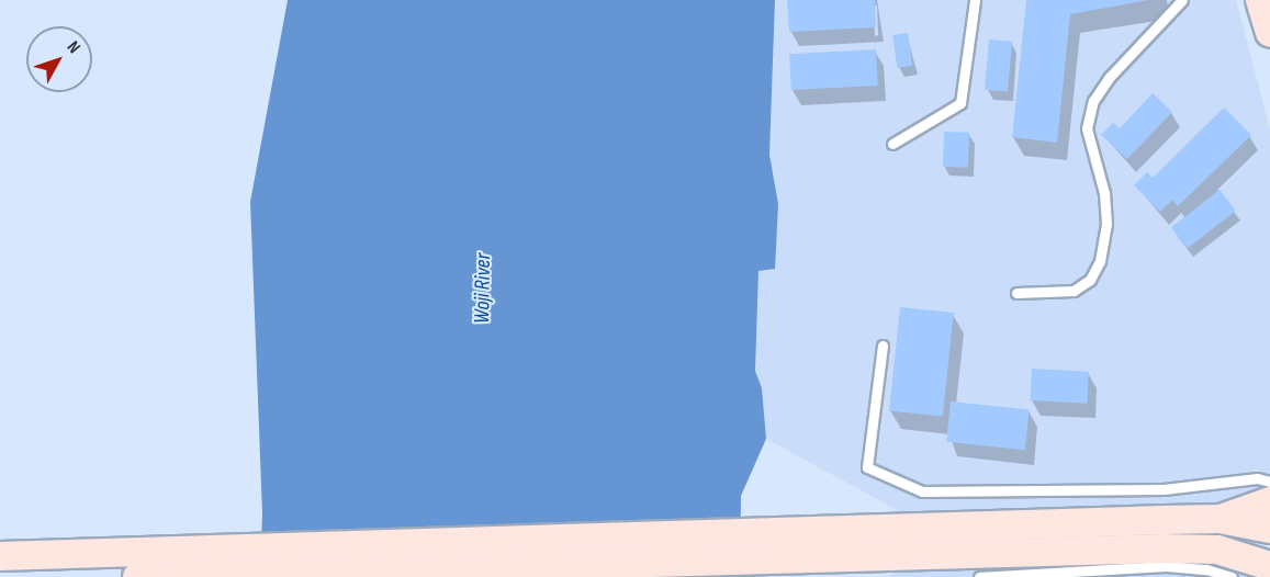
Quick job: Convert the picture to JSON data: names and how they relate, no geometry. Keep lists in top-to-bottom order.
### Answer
{
  "water": ["Woji River"],
  "north": "top right"
}
